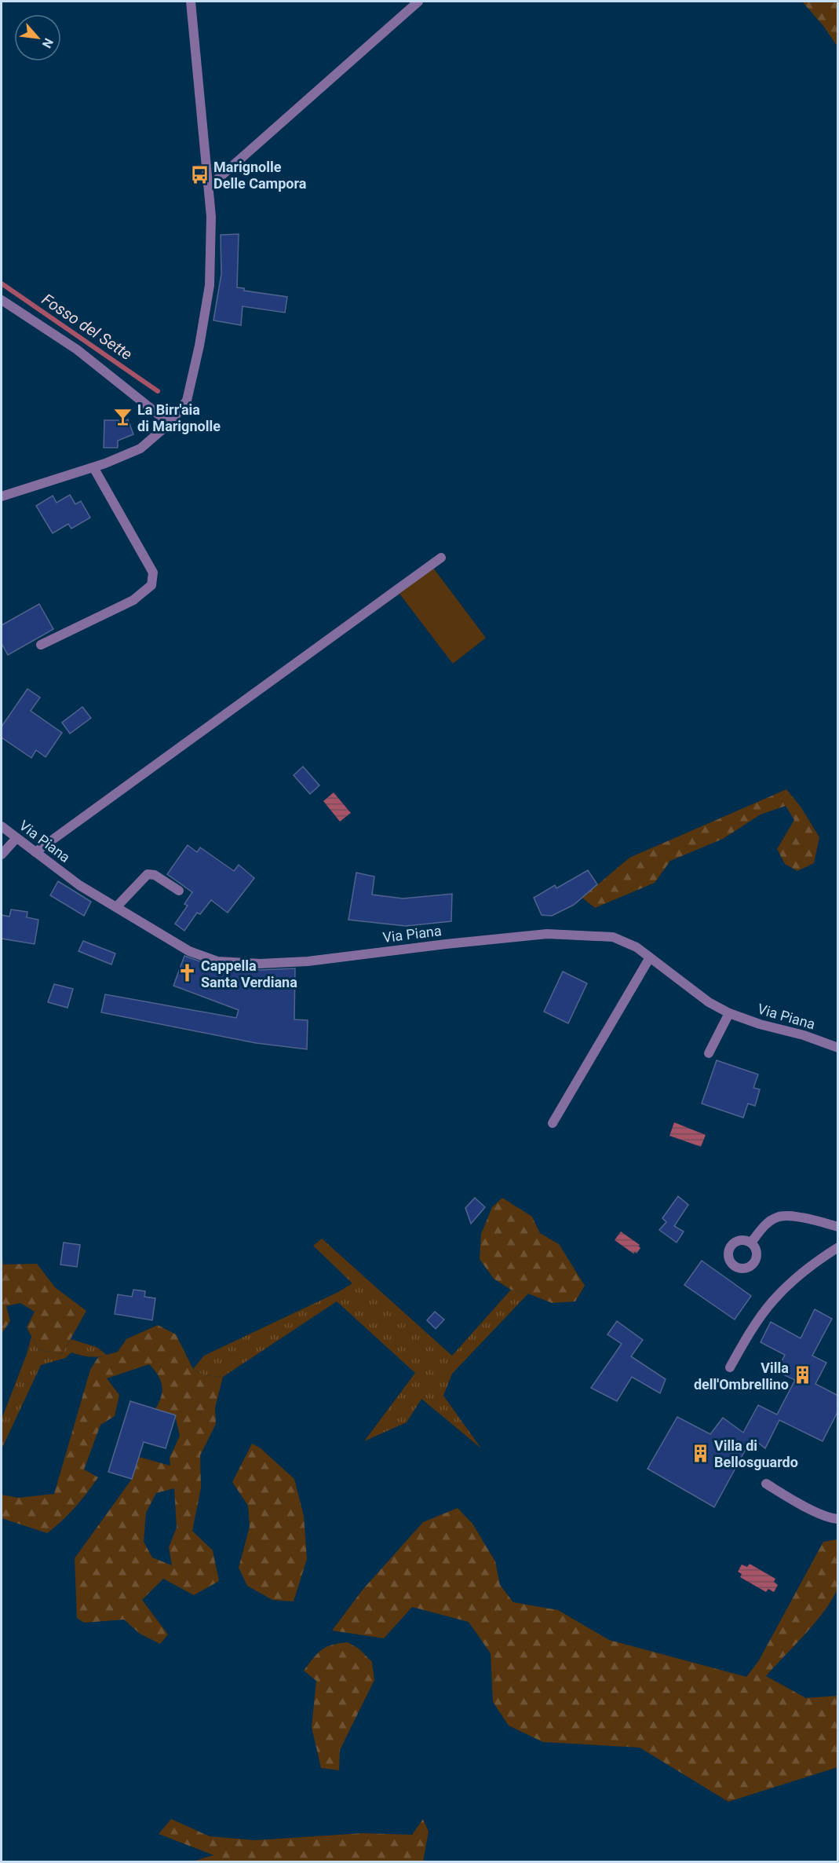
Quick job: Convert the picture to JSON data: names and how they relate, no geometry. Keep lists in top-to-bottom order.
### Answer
{
  "streets": {
    "street": ["Via Piana"]
  },
  "water": ["Fosso del Sette"],
  "places": {
    "bus stop": ["Marignolle Delle Campora"],
    "bar": ["La Birr'aia di Marignolle"],
    "church": ["Cappella Santa Verdiana"],
    "building": ["Villa dell'Ombrellino", "Villa di Bellosguardo"]
  },
  "north": "bottom right"
}
